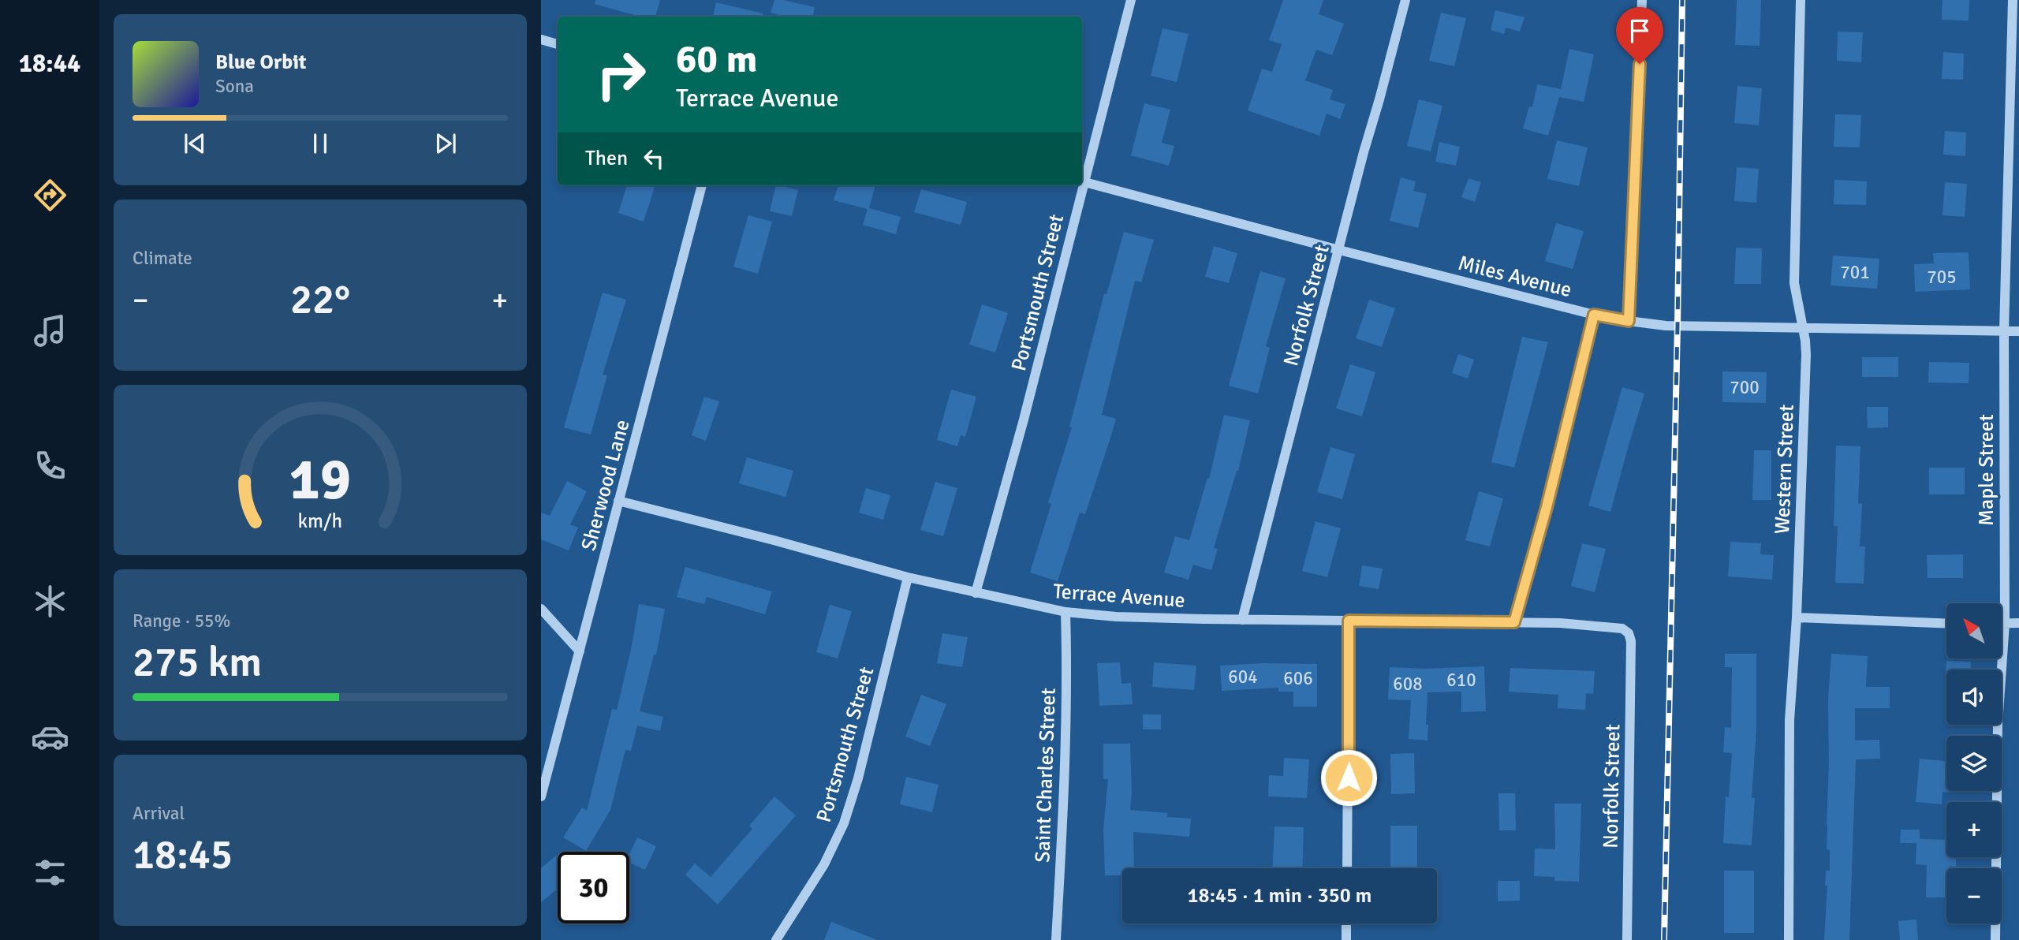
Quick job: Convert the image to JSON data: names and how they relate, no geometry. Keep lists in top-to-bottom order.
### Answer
{
  "streets": {
    "street": [
      "Miles Avenue",
      "Portsmouth Street",
      "Norfolk Street",
      "Western Street",
      "Maple Street",
      "Sherwood Lane",
      "Terrace Avenue",
      "Saint Charles Street"
    ]
  },
  "crossings": [
    ["Miles Avenue", "Norfolk Street"],
    ["Miles Avenue", "Western Street"],
    ["Miles Avenue", "Maple Street"],
    ["Portsmouth Street", "Terrace Avenue"],
    ["Norfolk Street", "Terrace Avenue"],
    ["Sherwood Lane", "Terrace Avenue"],
    ["Terrace Avenue", "Saint Charles Street"]
  ],
  "house_numbers": [
    "701",
    "705",
    "700",
    "604",
    "606",
    "610",
    "608"
  ],
  "north": "top left",
  "page": {
    "tabs": "18:44",
    "turn": ["60 m", "Terrace Avenue"],
    "song": ["Blue Orbit", "Sona"],
    "then": "Then",
    "tile": [
      "Climate",
      ["Range · 55%", "275 km"],
      ["Arrival", "18:45"]
    ],
    "heat": ["−", "22°", "+"],
    "map_buttons": ["+", "−"],
    "limit": "30",
    "trip": "18:45 · 1 min · 350 m",
    "gauge": ["19", "km/h"]
  }
}
